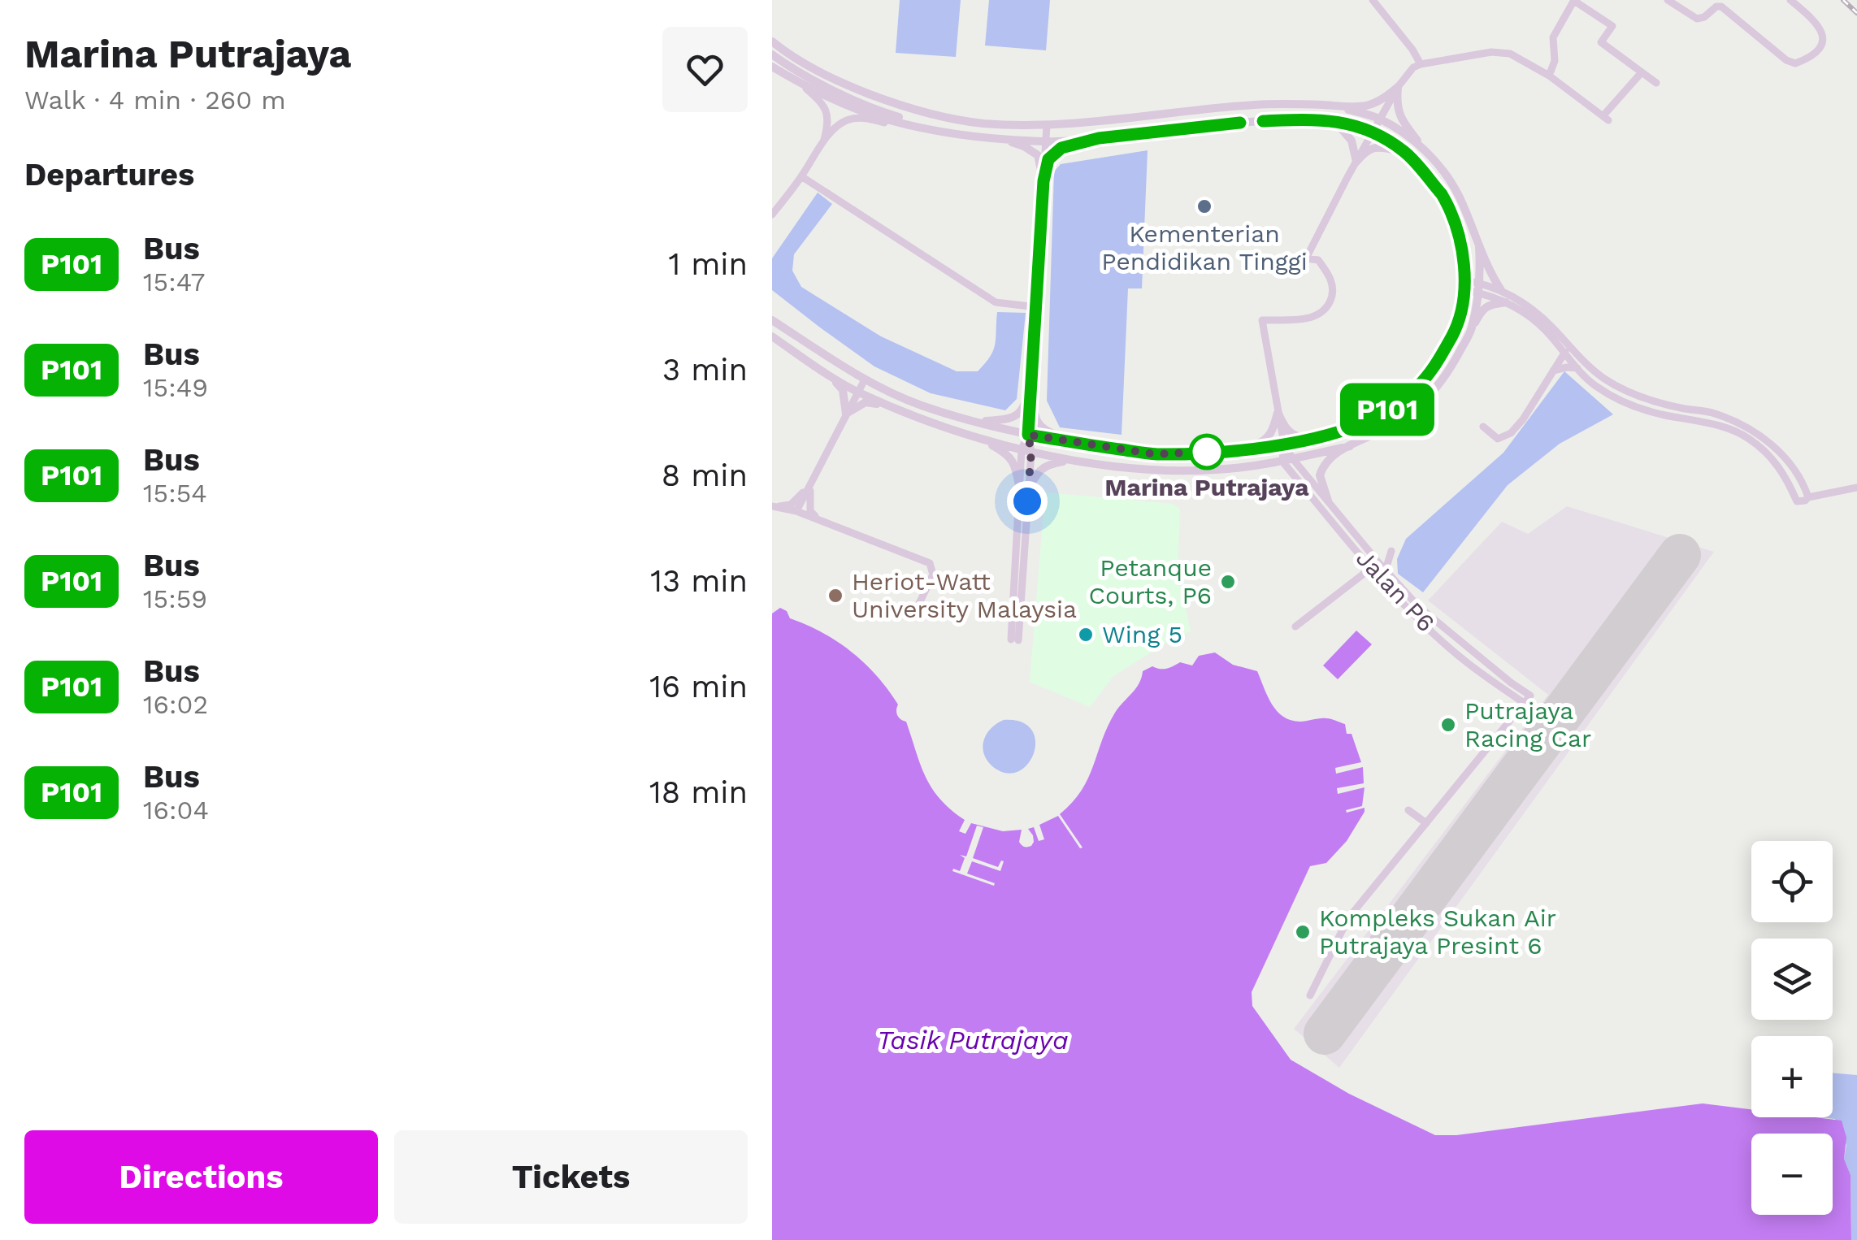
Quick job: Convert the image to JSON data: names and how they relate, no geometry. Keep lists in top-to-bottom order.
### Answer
{
  "streets": {
    "street": ["Jalan P6"]
  },
  "water": ["Tasik Putrajaya"],
  "places": [
    "Kementerian Pendidikan Tinggi",
    "Marina Putrajaya",
    "Petanque Courts, P6",
    "Heriot-Watt University Malaysia",
    "Wing 5",
    "Putrajaya Racing Car",
    "Kompleks Sukan Air Putrajaya Presint 6"
  ],
  "lines": ["bus line P101"],
  "page": {
    "heading": [
      ["Marina Putrajaya", "Walk · 4 min · 260 m"],
      "Departures"
    ],
    "on_map": "P101",
    "list": [
      {
        "mark": "P101",
        "name": "Bus",
        "note": "15:47",
        "value": "1 min"
      },
      {
        "mark": "P101",
        "name": "Bus",
        "note": "15:49",
        "value": "3 min"
      },
      {
        "mark": "P101",
        "name": "Bus",
        "note": "15:54",
        "value": "8 min"
      },
      {
        "mark": "P101",
        "name": "Bus",
        "note": "15:59",
        "value": "13 min"
      },
      {
        "mark": "P101",
        "name": "Bus",
        "note": "16:02",
        "value": "16 min"
      },
      {
        "mark": "P101",
        "name": "Bus",
        "note": "16:04",
        "value": "18 min"
      }
    ],
    "map_buttons": ["+", "−"],
    "buttons": ["Directions", "Tickets"]
  }
}
